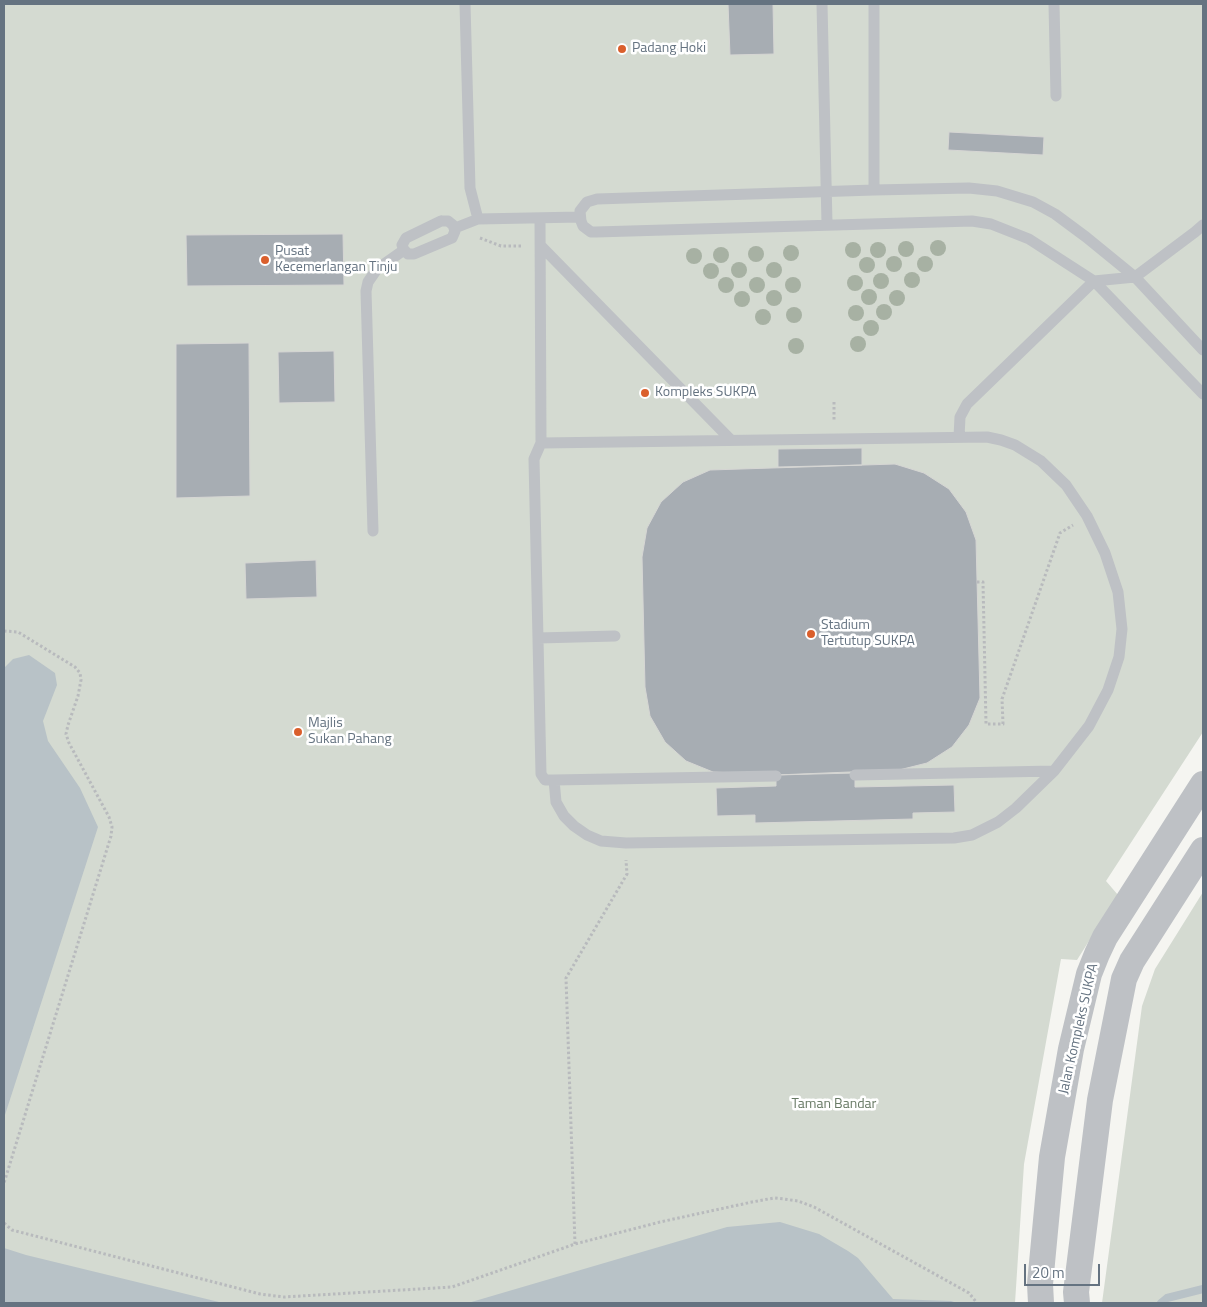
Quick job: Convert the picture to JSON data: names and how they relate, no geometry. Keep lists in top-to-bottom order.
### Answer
{
  "streets": {
    "street": ["Jalan Kompleks SUKPA"]
  },
  "parks": ["Taman Bandar"],
  "places": [
    "Padang Hoki",
    "Pusat Kecemerlangan Tinju",
    "Kompleks SUKPA",
    "Stadium Tertutup SUKPA",
    "Majlis Sukan Pahang"
  ],
  "scale_bar": "20 m"
}
